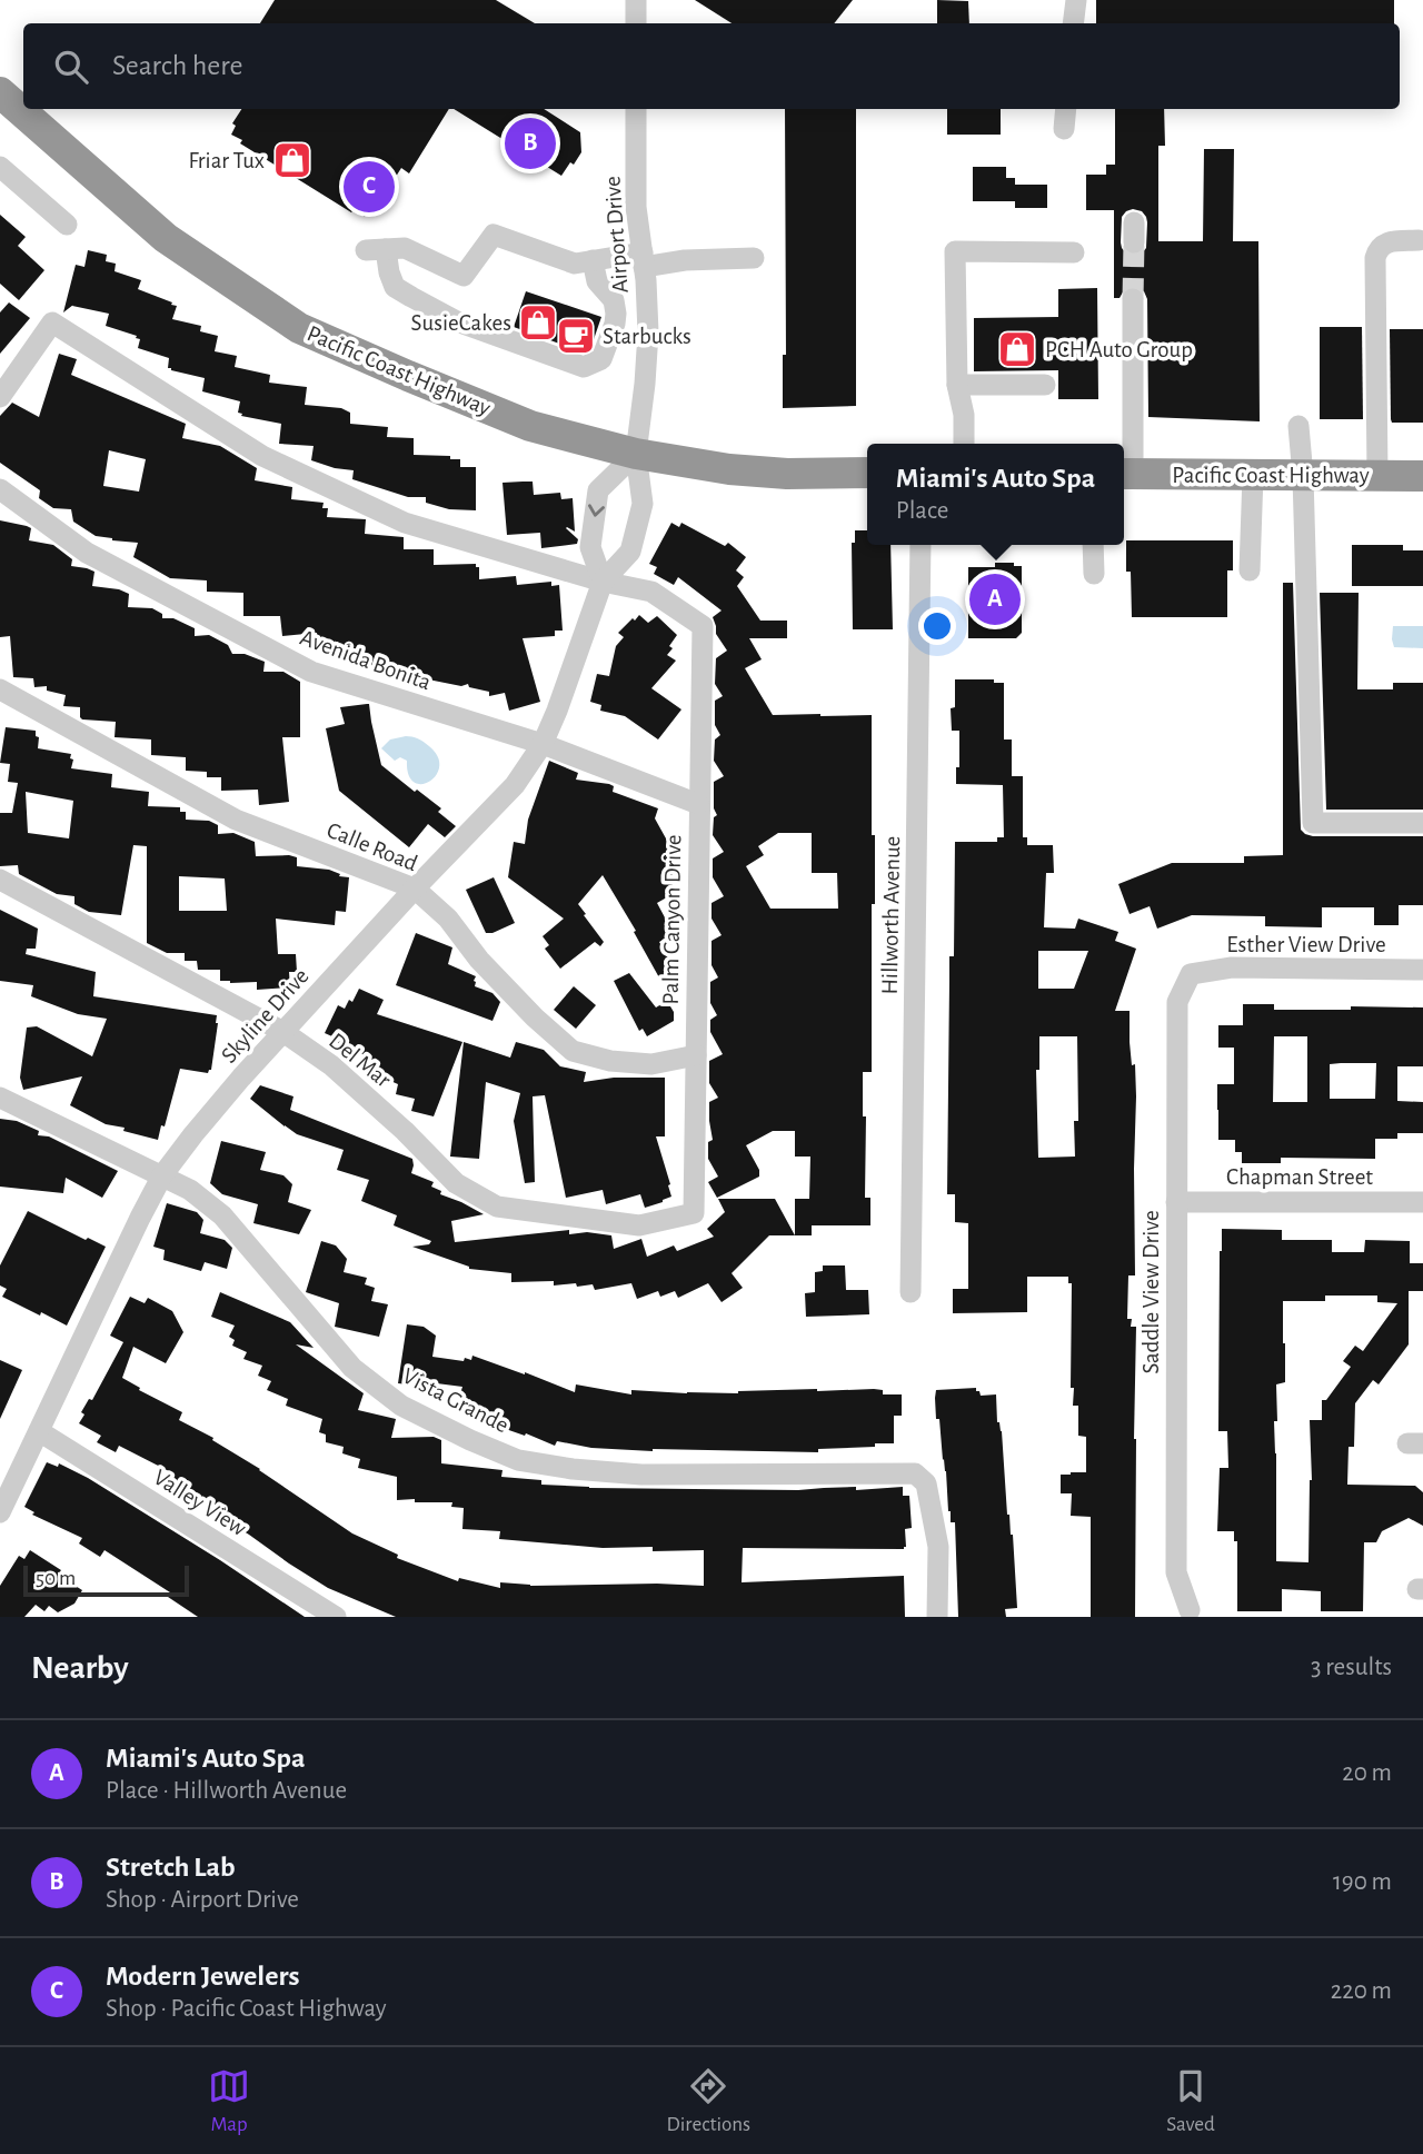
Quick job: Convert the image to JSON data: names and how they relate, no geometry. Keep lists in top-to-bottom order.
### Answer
{
  "streets": {
    "highway": ["Pacific Coast Highway"],
    "street": [
      "Airport Drive",
      "Avenida Bonita",
      "Calle Road",
      "Hillworth Avenue",
      "Palm Canyon Drive",
      "Esther View Drive",
      "Skyline Drive",
      "Del Mar",
      "Chapman Street",
      "Saddle View Drive",
      "Vista Grande",
      "Valley View"
    ]
  },
  "crossings": [
    ["Airport Drive", "Pacific Coast Highway"],
    ["Airport Drive", "Skyline Drive"],
    ["Pacific Coast Highway", "Skyline Drive"],
    ["Avenida Bonita", "Palm Canyon Drive"],
    ["Avenida Bonita", "Skyline Drive"],
    ["Calle Road", "Palm Canyon Drive"],
    ["Calle Road", "Skyline Drive"],
    ["Palm Canyon Drive", "Skyline Drive"],
    ["Palm Canyon Drive", "Del Mar"],
    ["Esther View Drive", "Saddle View Drive"],
    ["Skyline Drive", "Del Mar"],
    ["Skyline Drive", "Vista Grande"],
    ["Skyline Drive", "Valley View"],
    ["Chapman Street", "Saddle View Drive"]
  ],
  "places": {
    "shop": ["Friar Tux", "SusieCakes", "PCH Auto Group"],
    "cafe": ["Starbucks"]
  },
  "scale_bar": "50 m",
  "page": {
    "search": "Search here",
    "pins": ["B", "C", "A"],
    "popup": ["Miami's Auto Spa", "Place"],
    "scale": "50 m",
    "heading": ["Nearby", "3 results"],
    "list": [
      {
        "mark": "A",
        "name": "Miami's Auto Spa",
        "note": "Place · Hillworth Avenue",
        "value": "20 m"
      },
      {
        "mark": "B",
        "name": "Stretch Lab",
        "note": "Shop · Airport Drive",
        "value": "190 m"
      },
      {
        "mark": "C",
        "name": "Modern Jewelers",
        "note": "Shop · Pacific Coast Highway",
        "value": "220 m"
      }
    ],
    "nav": ["Map", "Directions", "Saved"]
  }
}
